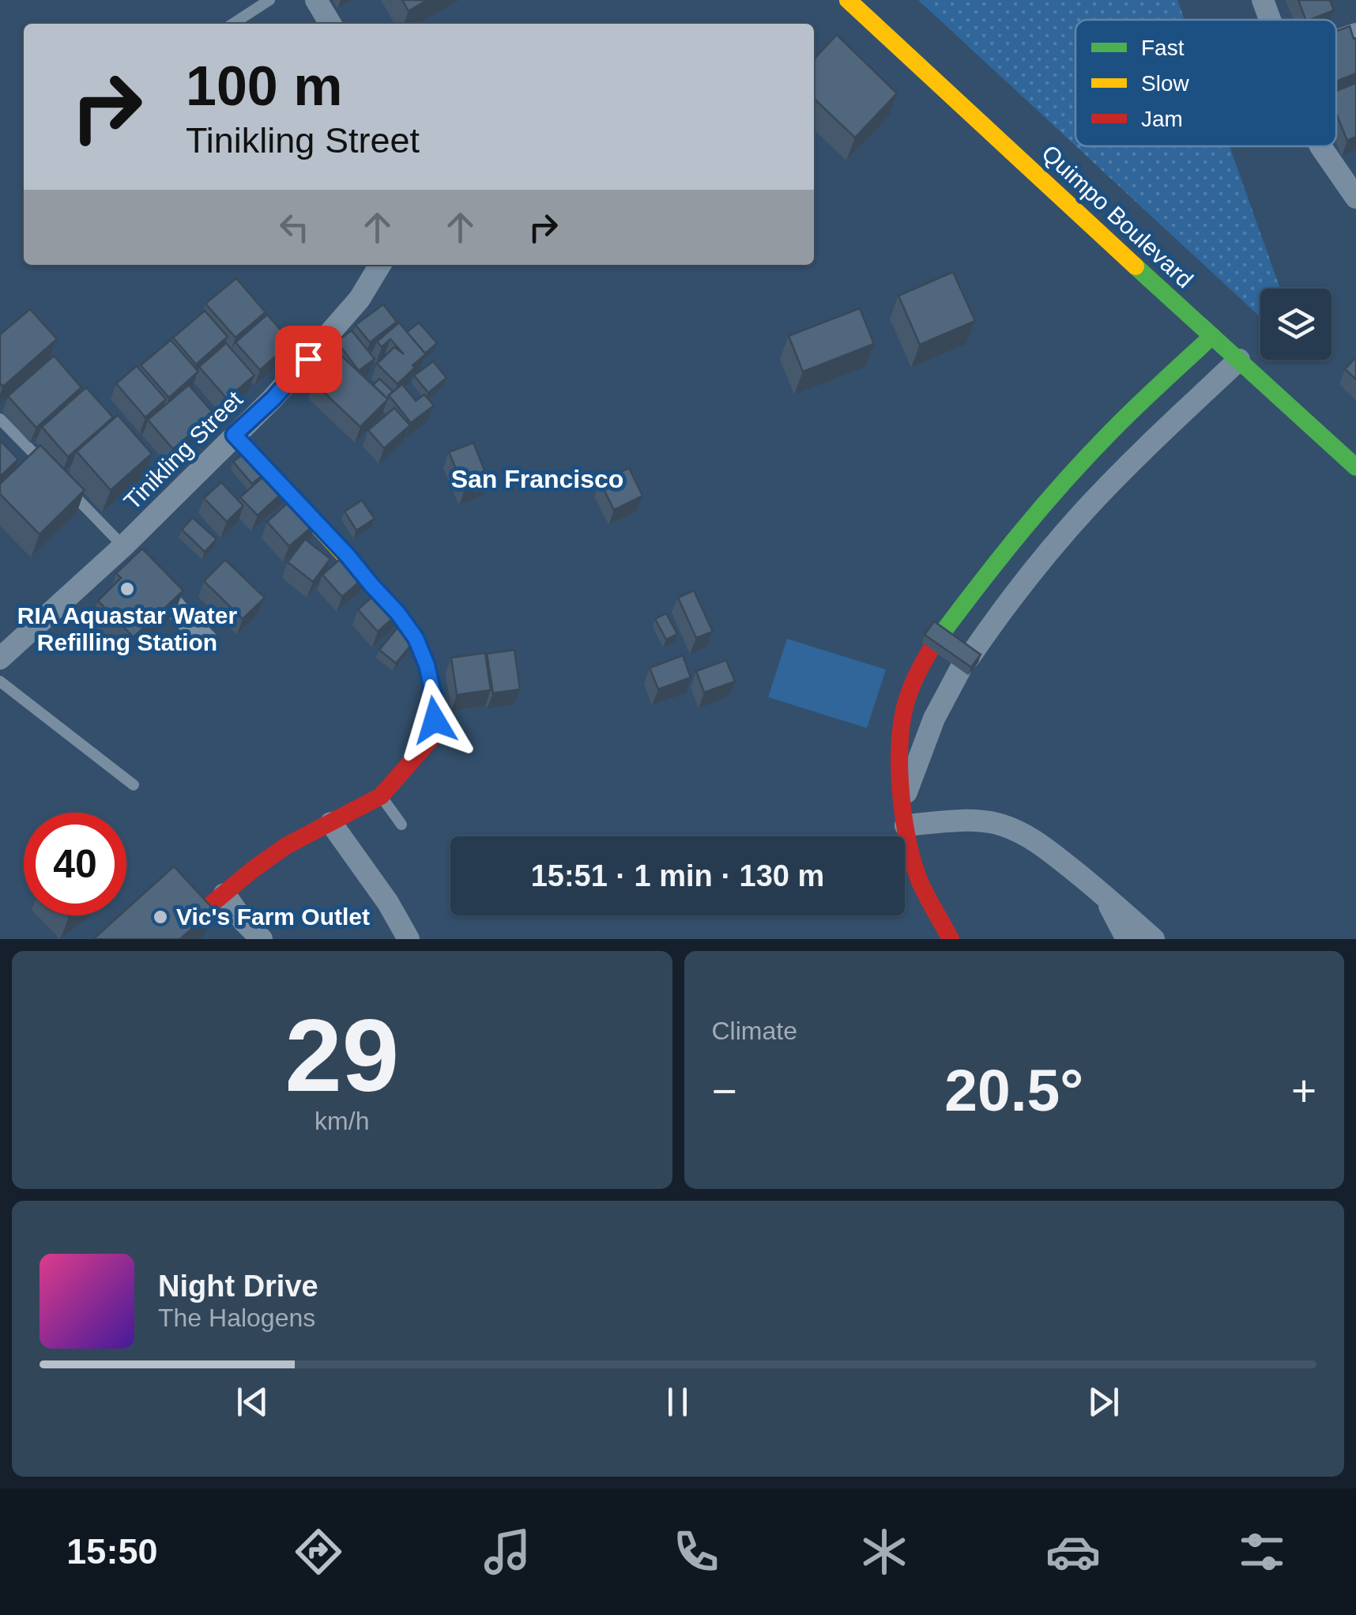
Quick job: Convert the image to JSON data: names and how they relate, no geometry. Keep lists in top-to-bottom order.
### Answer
{
  "streets": {
    "street": ["Quimpo Boulevard", "Tinikling Street"]
  },
  "districts": ["San Francisco"],
  "places": ["RIA Aquastar Water Refilling Station", "Vic's Farm Outlet"],
  "legend": ["Fast", "Slow", "Jam"],
  "page": {
    "turn": ["100 m", "Tinikling Street"],
    "limit": "40",
    "trip": "15:51 · 1 min · 130 m",
    "tile": [
      ["29", "km/h"],
      "Climate"
    ],
    "heat": ["−", "20.5°", "+"],
    "song": ["Night Drive", "The Halogens"],
    "tabs": "15:50"
  }
}
